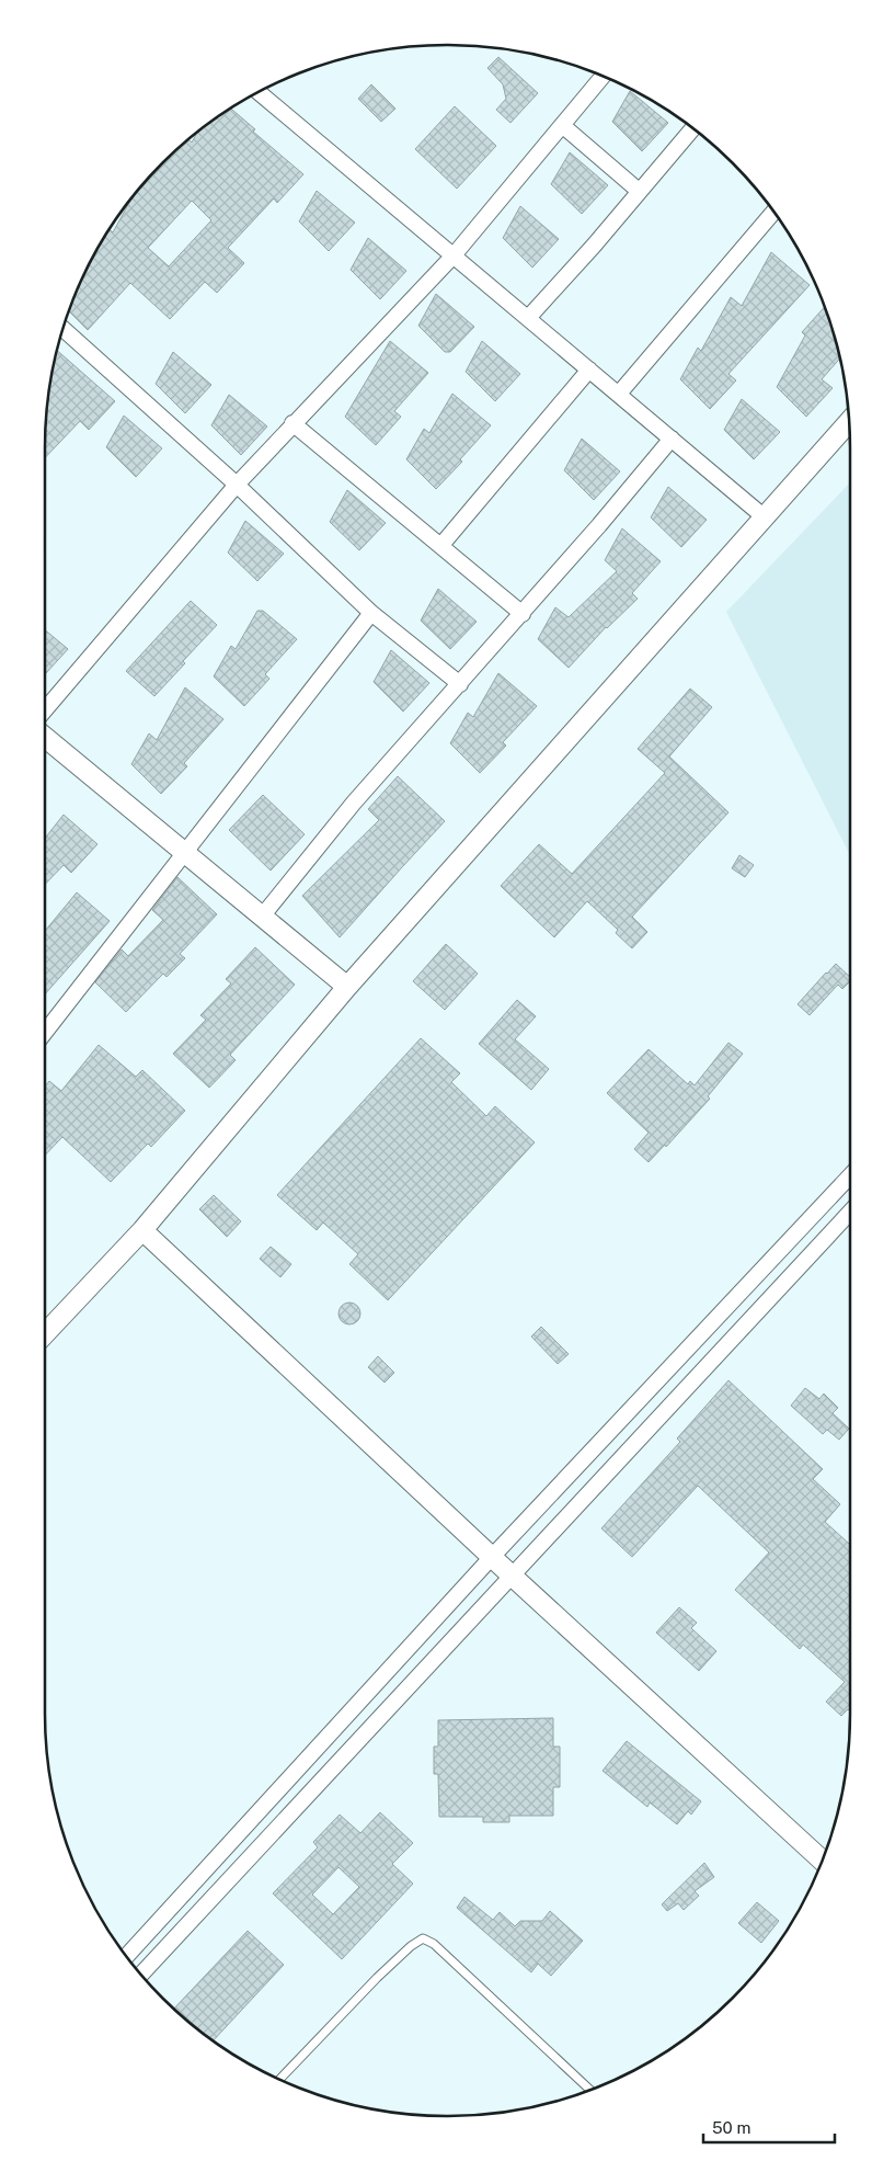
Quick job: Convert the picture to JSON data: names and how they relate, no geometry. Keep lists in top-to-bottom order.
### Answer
{
  "scale_bar": "50 m"
}
